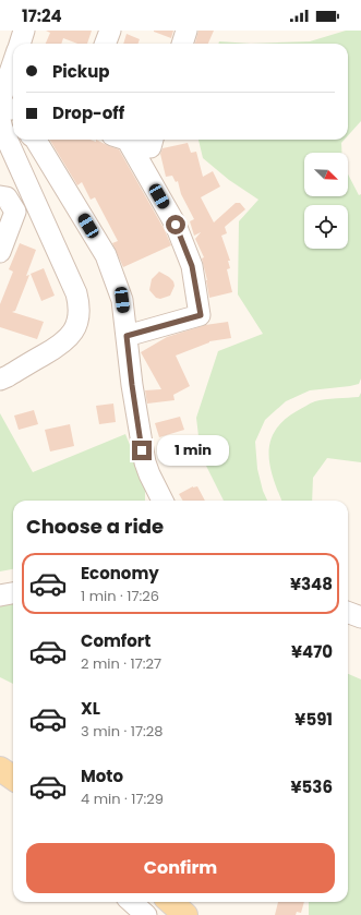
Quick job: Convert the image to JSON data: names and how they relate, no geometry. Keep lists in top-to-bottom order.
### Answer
{
  "north": "bottom right",
  "page": {
    "status": "17:24",
    "banner": ["Pickup", "Drop-off"],
    "bubble": "1 min",
    "heading": "Choose a ride",
    "list": [
      {
        "name": "Economy",
        "note": "1 min · 17:26",
        "value": "¥348"
      },
      {
        "name": "Comfort",
        "note": "2 min · 17:27",
        "value": "¥470"
      },
      {
        "name": "XL",
        "note": "3 min · 17:28",
        "value": "¥591"
      },
      {
        "name": "Moto",
        "note": "4 min · 17:29",
        "value": "¥536"
      }
    ],
    "buttons": "Confirm"
  }
}
